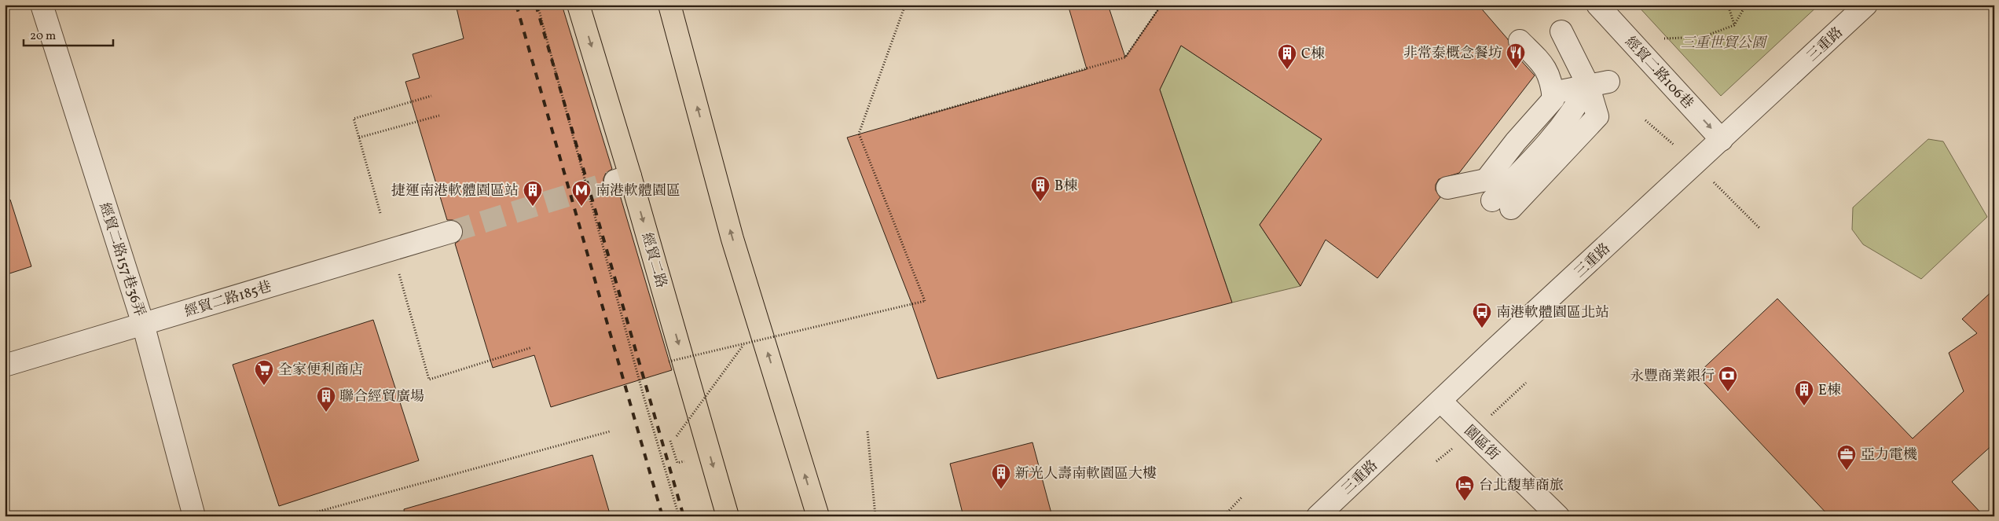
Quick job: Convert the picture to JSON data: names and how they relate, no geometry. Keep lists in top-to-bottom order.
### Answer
{
  "streets": {
    "main road": ["經貿二路"],
    "street": [
      "三重路",
      "經貿二路106巷",
      "經貿二路157巷36弄",
      "經貿二路185巷",
      "園區街"
    ]
  },
  "crossings": [
    ["三重路", "經貿二路106巷"],
    ["三重路", "園區街"],
    ["經貿二路157巷36弄", "經貿二路185巷"]
  ],
  "parks": ["三重世貿公園"],
  "places": {
    "restaurant": ["非常泰概念餐坊"],
    "building": [
      "C棟",
      "B棟",
      "捷運南港軟體園區站",
      "E棟",
      "聯合經貿廣場",
      "新光人壽南軟園區大樓"
    ],
    "metro station": ["南港軟體園區"],
    "bus stop": ["南港軟體園區北站"],
    "supermarket": ["全家便利商店"],
    "bank": ["永豐商業銀行"],
    "office": ["亞力電機"],
    "hotel": ["台北馥華商旅"]
  },
  "scale_bar": "20 m"
}
